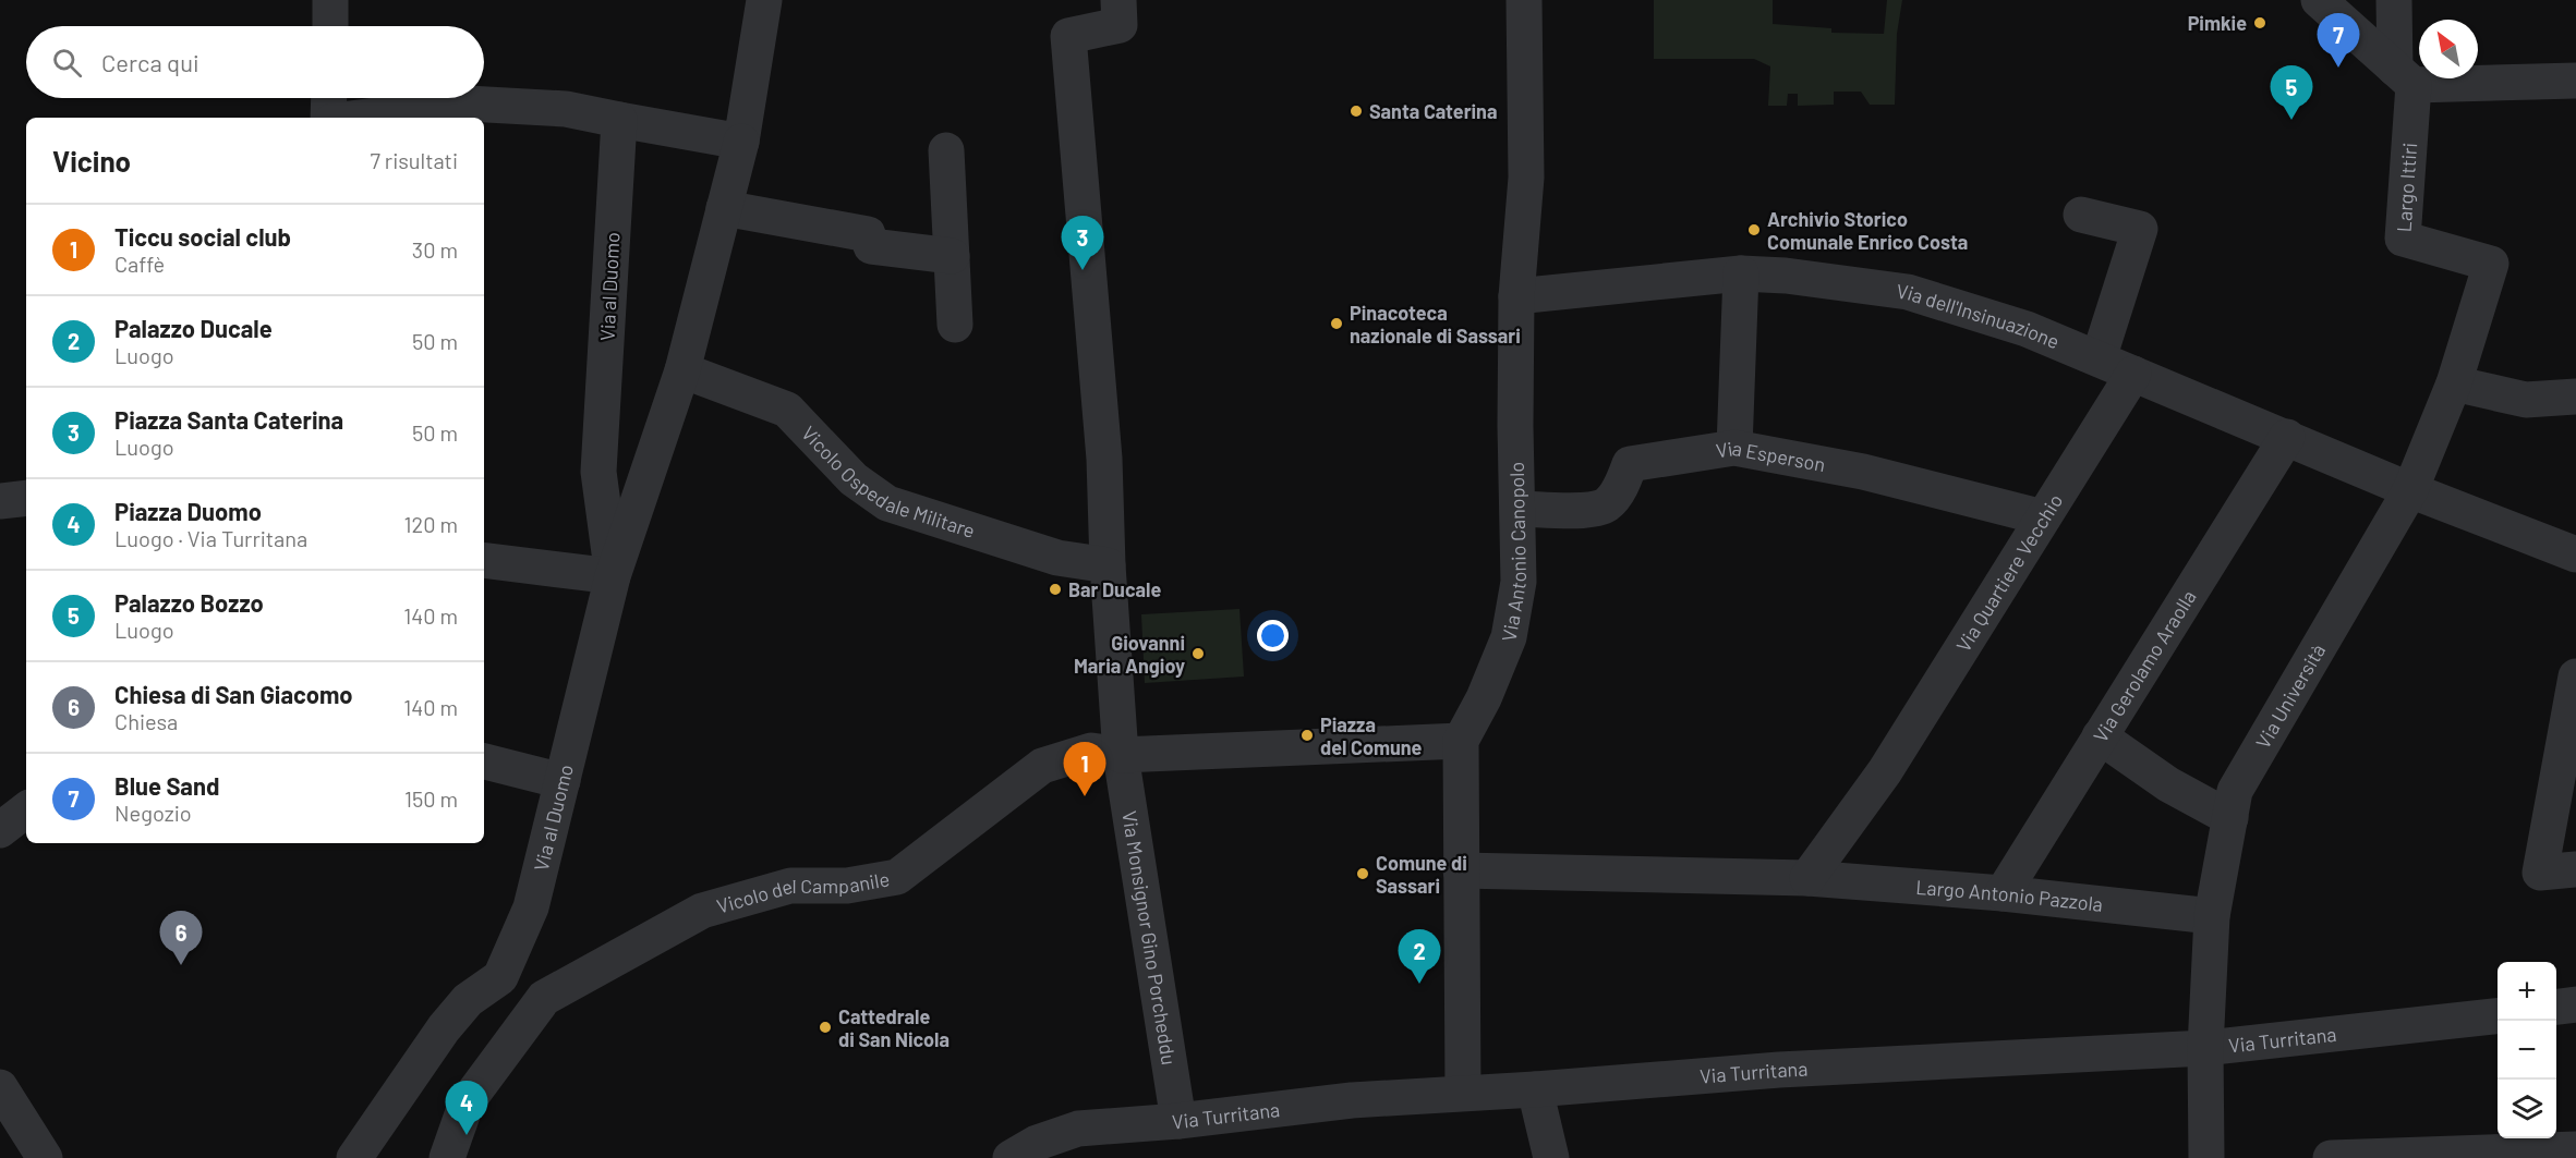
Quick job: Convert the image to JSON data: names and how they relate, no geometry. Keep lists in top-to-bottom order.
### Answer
{
  "streets": {
    "street": [
      "Largo Ittiri",
      "Via al Duomo",
      "Via dell'Insinuazione",
      "Via Esperson",
      "Vicolo Ospedale Militare",
      "Via Antonio Canopolo",
      "Via Quartiere Vecchio",
      "Via Gerolamo Araolla",
      "Via Università",
      "Vicolo del Campanile",
      "Largo Antonio Pazzola",
      "Via Monsignor Gino Porcheddu",
      "Via Turritana"
    ]
  },
  "crossings": [
    ["Largo Ittiri", "Via Università"],
    ["Via al Duomo", "Vicolo Ospedale Militare"],
    ["Via dell'Insinuazione", "Via Antonio Canopolo"],
    ["Via dell'Insinuazione", "Via Quartiere Vecchio"],
    ["Via dell'Insinuazione", "Via Gerolamo Araolla"],
    ["Via dell'Insinuazione", "Via Università"],
    ["Via Esperson", "Via Antonio Canopolo"],
    ["Via Esperson", "Via Quartiere Vecchio"],
    ["Vicolo Ospedale Militare", "Via Monsignor Gino Porcheddu"],
    ["Via Antonio Canopolo", "Largo Antonio Pazzola"],
    ["Via Antonio Canopolo", "Via Turritana"],
    ["Via Quartiere Vecchio", "Largo Antonio Pazzola"],
    ["Via Gerolamo Araolla", "Largo Antonio Pazzola"],
    ["Via Università", "Largo Antonio Pazzola"],
    ["Via Università", "Via Turritana"],
    ["Vicolo del Campanile", "Via Monsignor Gino Porcheddu"],
    ["Via Monsignor Gino Porcheddu", "Via Turritana"]
  ],
  "places": [
    "Pimkie",
    "Santa Caterina",
    "Archivio Storico Comunale Enrico Costa",
    "Pinacoteca nazionale di Sassari",
    "Bar Ducale",
    "Giovanni Maria Angioy",
    "Piazza del Comune",
    "Comune di Sassari",
    "Cattedrale di San Nicola"
  ],
  "north": "top left",
  "page": {
    "pins": [
      "7",
      "5",
      "3",
      "1",
      "6",
      "2",
      "4"
    ],
    "search": "Cerca qui",
    "heading": ["Vicino", "7 risultati"],
    "list": [
      {
        "mark": "1",
        "name": "Ticcu social club",
        "note": "Caffè",
        "value": "30 m"
      },
      {
        "mark": "2",
        "name": "Palazzo Ducale",
        "note": "Luogo",
        "value": "50 m"
      },
      {
        "mark": "3",
        "name": "Piazza Santa Caterina",
        "note": "Luogo",
        "value": "50 m"
      },
      {
        "mark": "4",
        "name": "Piazza Duomo",
        "note": "Luogo · Via Turritana",
        "value": "120 m"
      },
      {
        "mark": "5",
        "name": "Palazzo Bozzo",
        "note": "Luogo",
        "value": "140 m"
      },
      {
        "mark": "6",
        "name": "Chiesa di San Giacomo",
        "note": "Chiesa",
        "value": "140 m"
      },
      {
        "mark": "7",
        "name": "Blue Sand",
        "note": "Negozio",
        "value": "150 m"
      }
    ],
    "map_buttons": ["+", "−"]
  }
}
